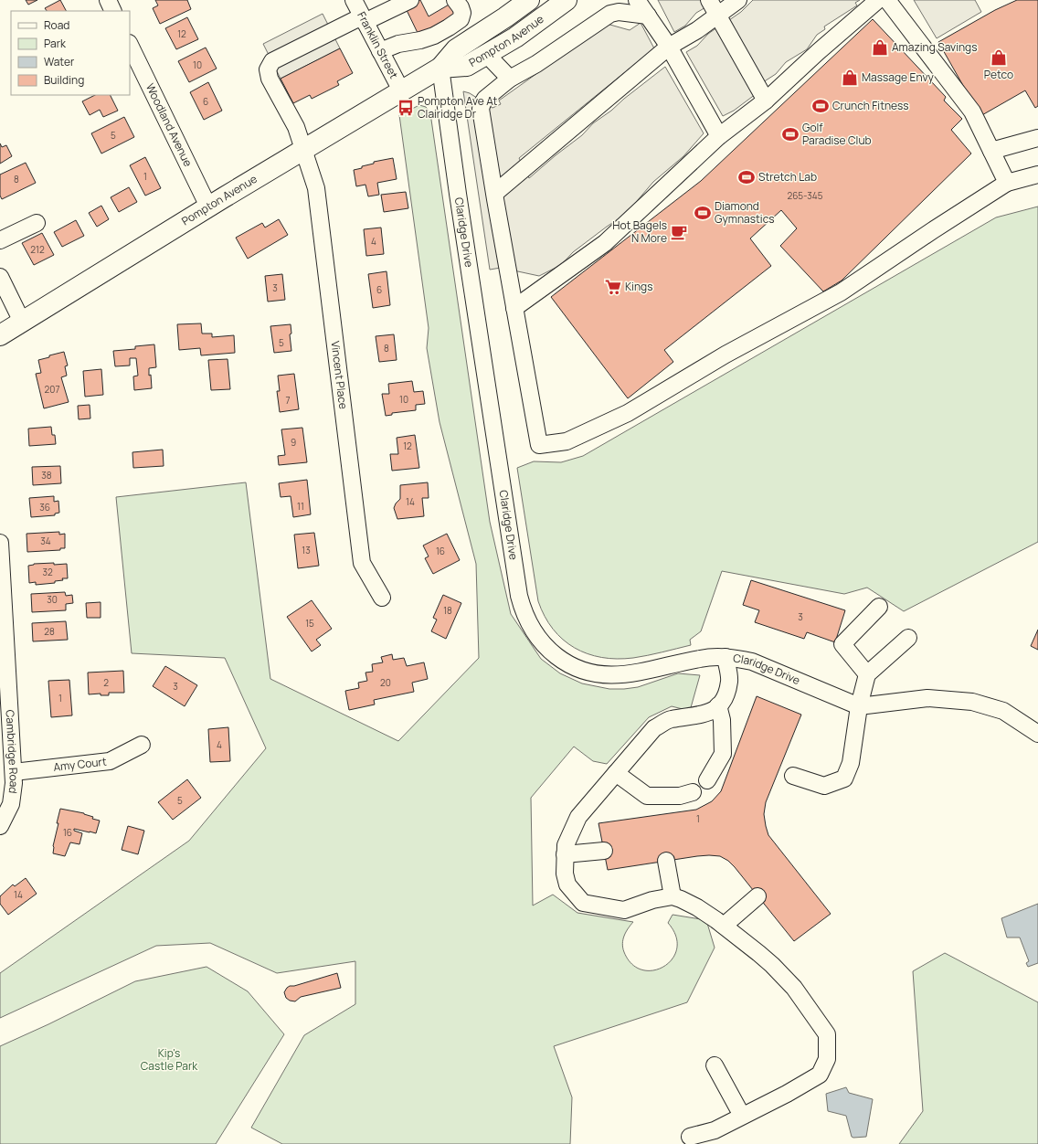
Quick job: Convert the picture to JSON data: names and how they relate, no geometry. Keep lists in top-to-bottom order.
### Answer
{
  "streets": {
    "main road": ["Pompton Avenue"],
    "street": [
      "Franklin Street",
      "Woodland Avenue",
      "Claridge Drive",
      "Vincent Place",
      "Cambridge Road",
      "Amy Court"
    ]
  },
  "crossings": [
    ["Pompton Avenue", "Franklin Street"],
    ["Pompton Avenue", "Woodland Avenue"],
    ["Pompton Avenue", "Claridge Drive"],
    ["Pompton Avenue", "Vincent Place"],
    ["Franklin Street", "Vincent Place"],
    ["Cambridge Road", "Amy Court"]
  ],
  "parks": ["Kip's Castle Park"],
  "places": {
    "shop": ["Amazing Savings", "Petco", "Massage Envy"],
    "sports": [
      "Crunch Fitness",
      "Golf Paradise Club",
      "Stretch Lab",
      "Diamond Gymnastics"
    ],
    "bus stop": ["Pompton Ave At Clairidge Dr"],
    "cafe": ["Hot Bagels N More"],
    "supermarket": ["Kings"]
  },
  "house_numbers": [
    "12",
    "10",
    "6",
    "5",
    "1",
    "8",
    "265-345",
    "4",
    "212",
    "3",
    "6",
    "5",
    "8",
    "207",
    "10",
    "7",
    "9",
    "12",
    "38",
    "14",
    "11",
    "36",
    "34",
    "13",
    "16",
    "32",
    "30",
    "18",
    "3",
    "15",
    "28",
    "2",
    "20",
    "3",
    "1",
    "4",
    "5",
    "1",
    "16",
    "14"
  ],
  "legend": [
    "Road",
    "Park",
    "Water",
    "Building"
  ]
}
